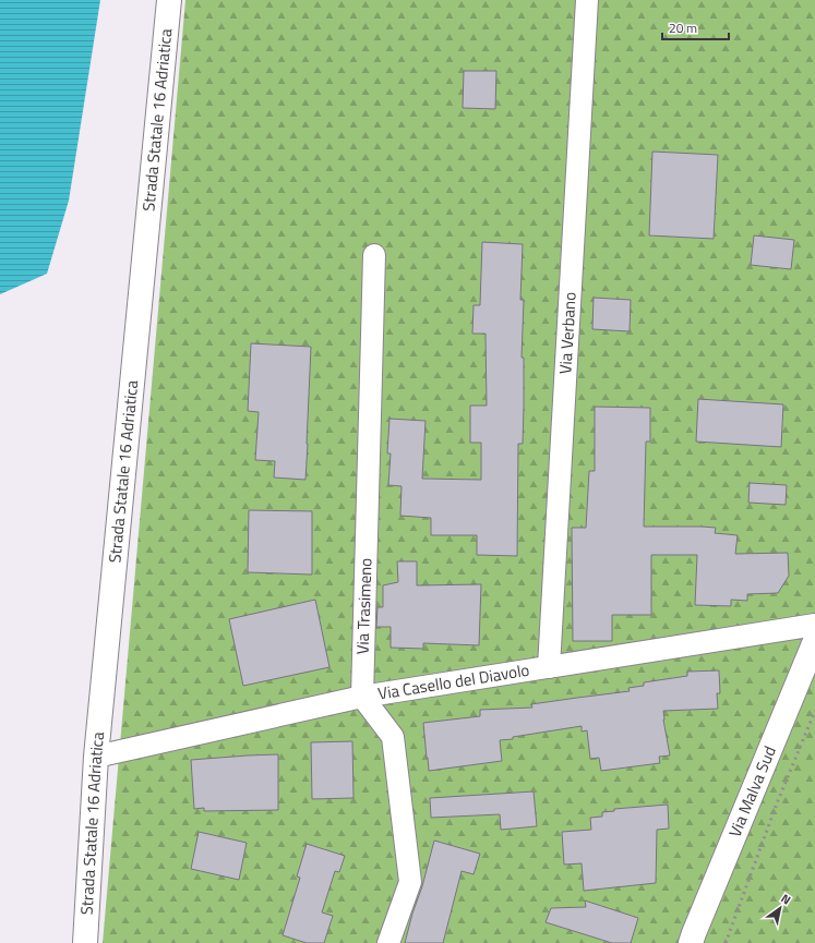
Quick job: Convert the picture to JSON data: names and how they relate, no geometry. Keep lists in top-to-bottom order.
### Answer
{
  "streets": {
    "main road": ["Strada Statale 16 Adriatica", "Via Malva Sud"],
    "street": ["Via Verbano", "Via Trasimeno", "Via Casello del Diavolo"]
  },
  "crossings": [
    ["Strada Statale 16 Adriatica", "Via Casello del Diavolo"],
    ["Via Verbano", "Via Casello del Diavolo"],
    ["Via Trasimeno", "Via Casello del Diavolo"]
  ],
  "scale_bar": "20 m",
  "north": "top right"
}
